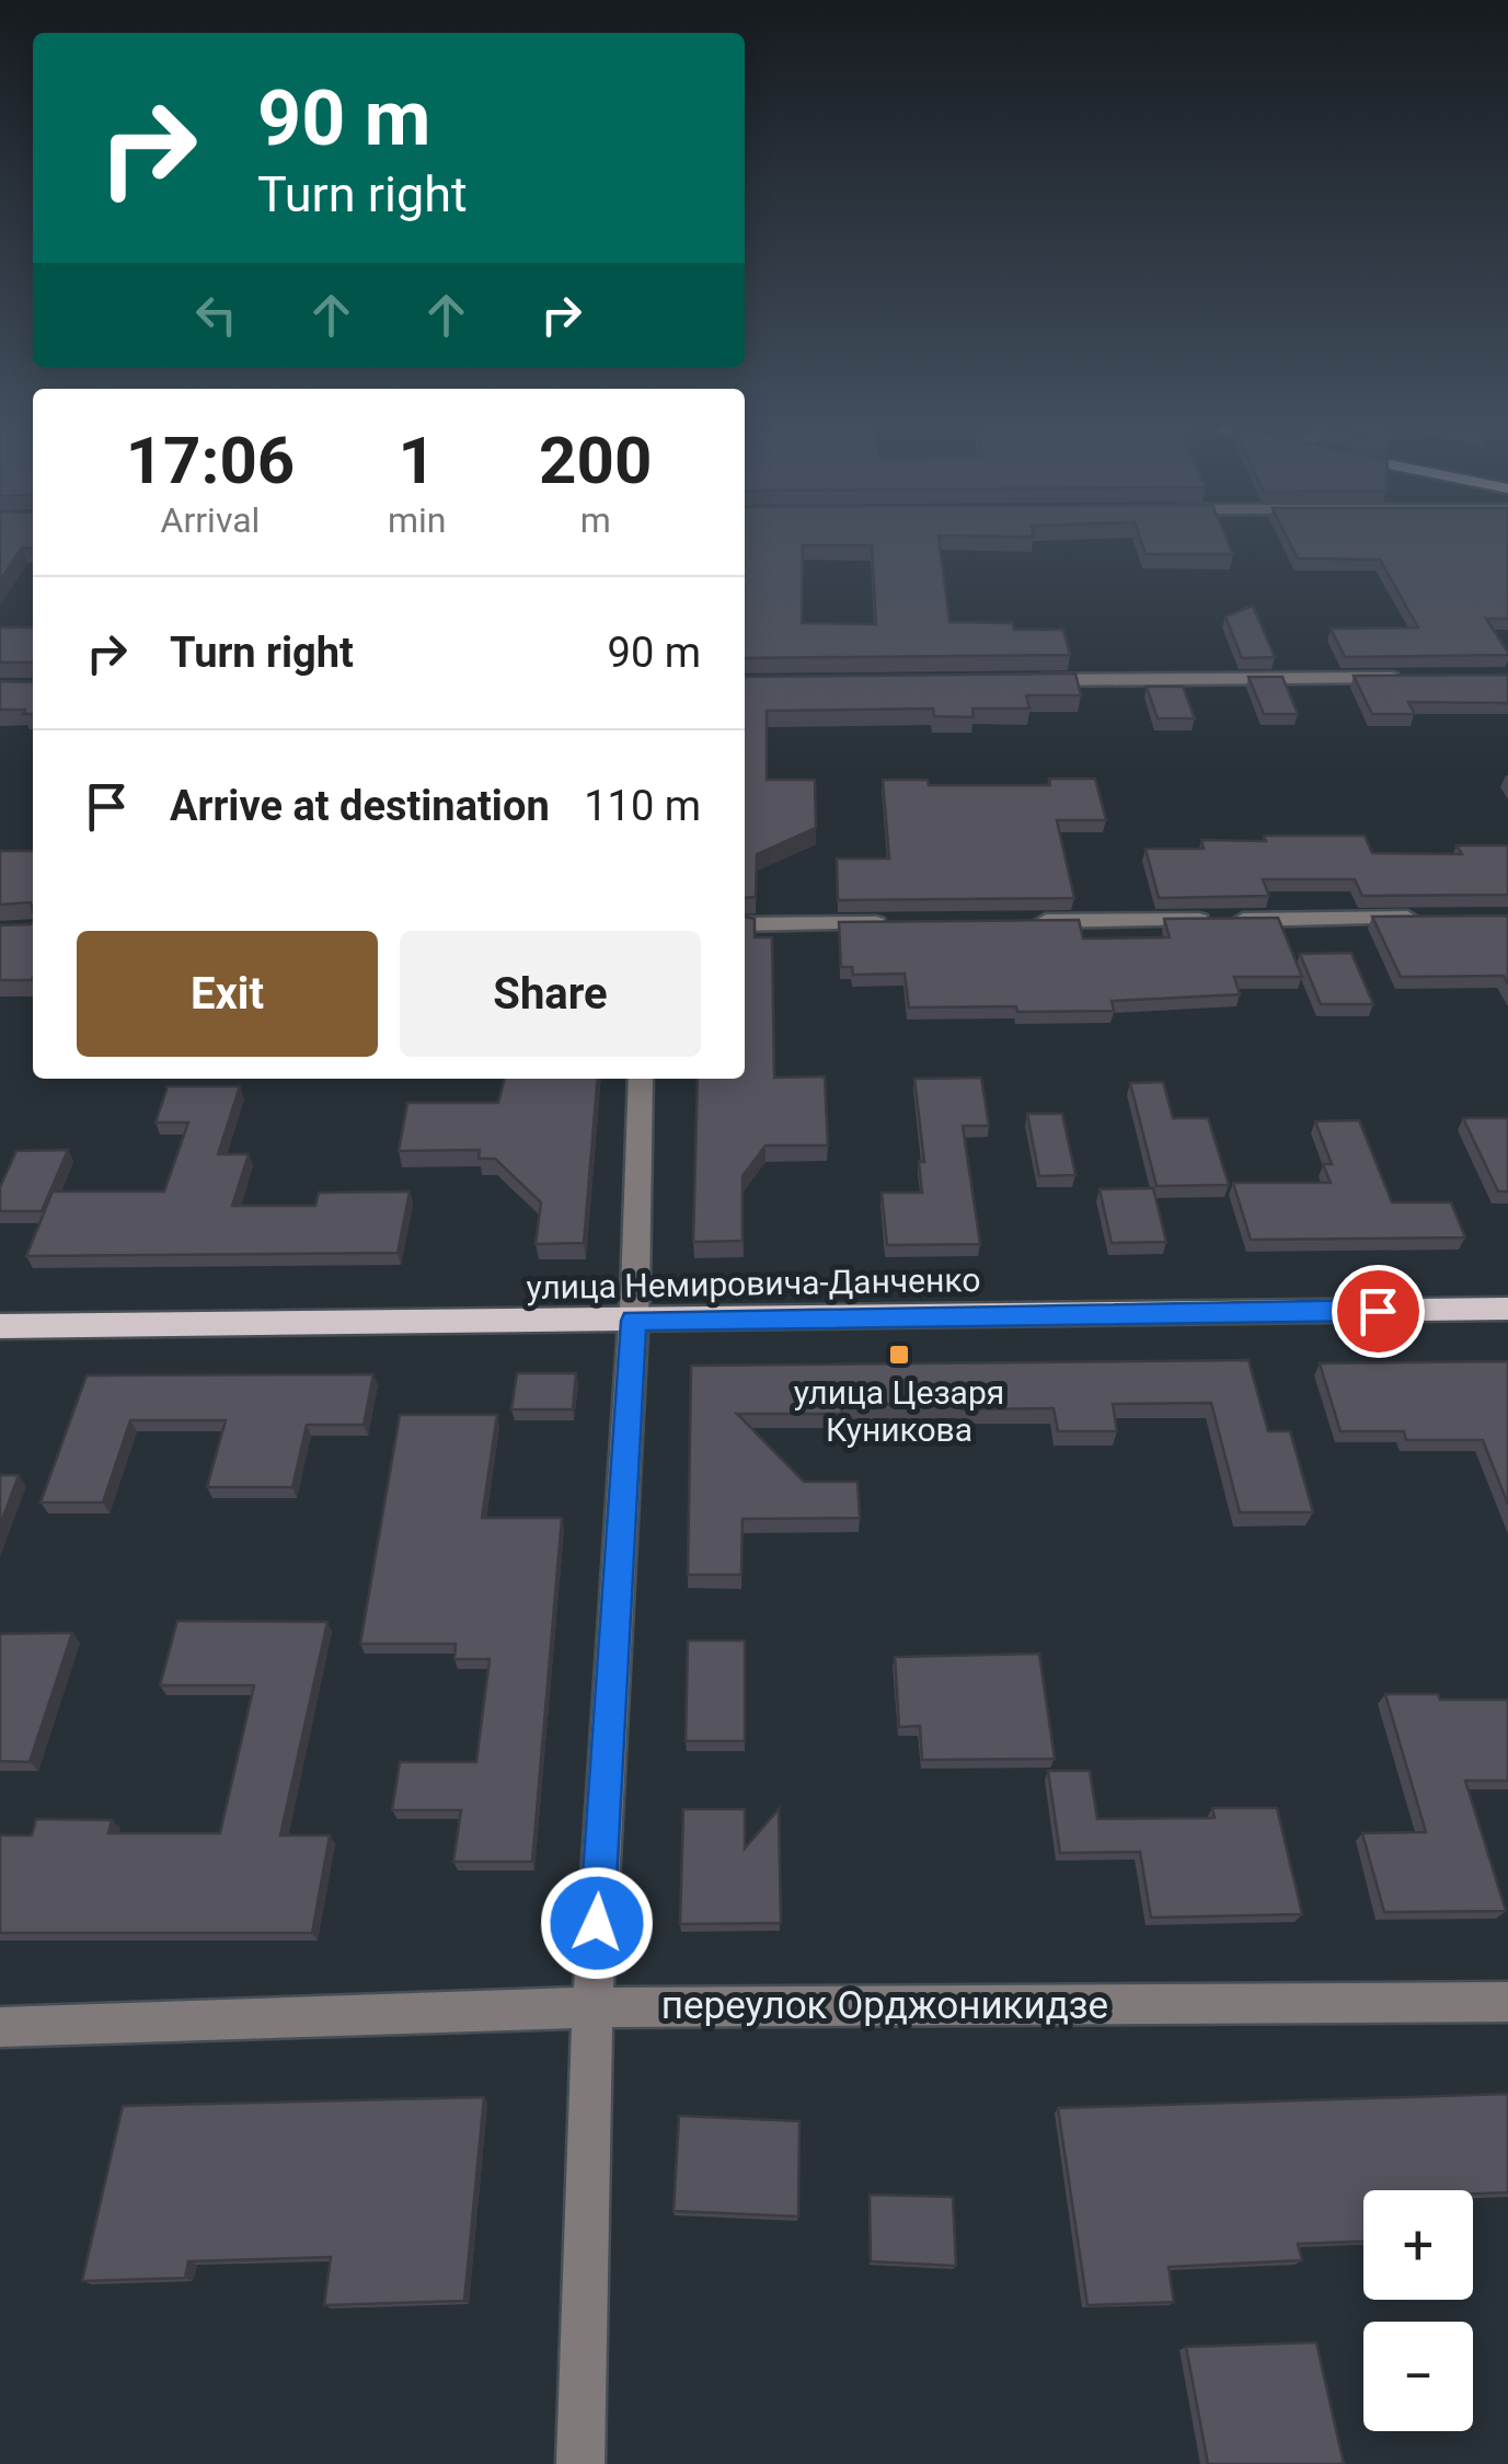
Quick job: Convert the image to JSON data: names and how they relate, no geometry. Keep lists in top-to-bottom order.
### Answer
{
  "streets": {
    "main road": ["улица Немировича-Данченко"],
    "street": ["переулок Орджоникидзе"]
  },
  "places": {
    "transit": ["улица Цезаря Куникова"]
  },
  "page": {
    "turn": ["90 m", "Turn right"],
    "eta": [
      "17:06",
      "Arrival",
      "1",
      "min",
      "200",
      "m"
    ],
    "list": [
      {
        "name": "Turn right",
        "value": "90 m"
      },
      {
        "name": "Arrive at destination",
        "value": "110 m"
      }
    ],
    "buttons": ["Exit", "Share"],
    "map_buttons": ["+", "−"]
  }
}
